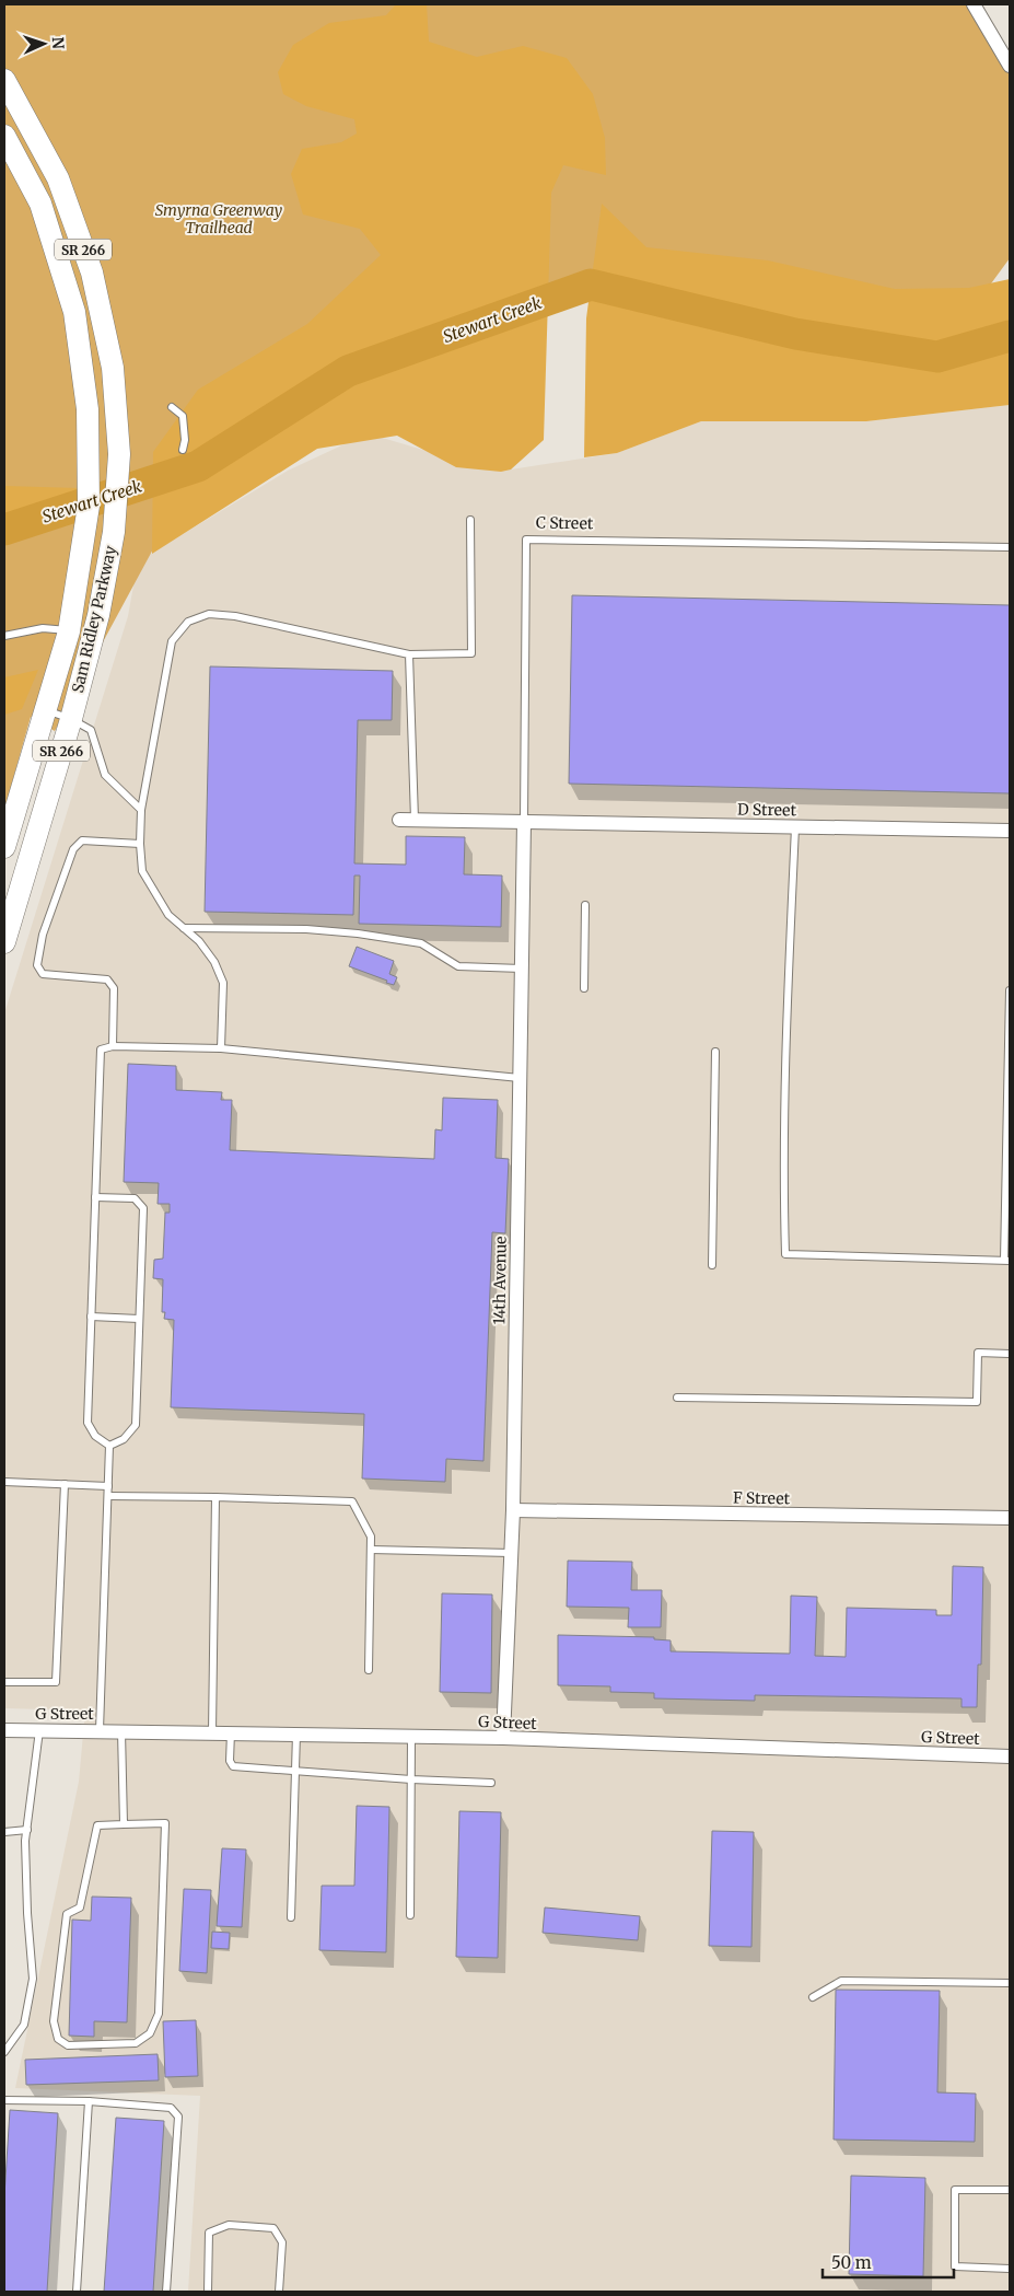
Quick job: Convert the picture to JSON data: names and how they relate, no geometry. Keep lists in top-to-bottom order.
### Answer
{
  "streets": {
    "main road": ["SR 266", "Sam Ridley Parkway"],
    "street": [
      "D Street",
      "14th Avenue",
      "F Street",
      "G Street"
    ],
    "lane": ["C Street"]
  },
  "crossings": [
    ["C Street", "D Street"],
    ["C Street", "14th Avenue"],
    ["D Street", "14th Avenue"],
    ["14th Avenue", "F Street"],
    ["14th Avenue", "G Street"]
  ],
  "water": ["Stewart Creek"],
  "parks": ["Smyrna Greenway Trailhead"],
  "scale_bar": "50 m",
  "north": "right"
}
